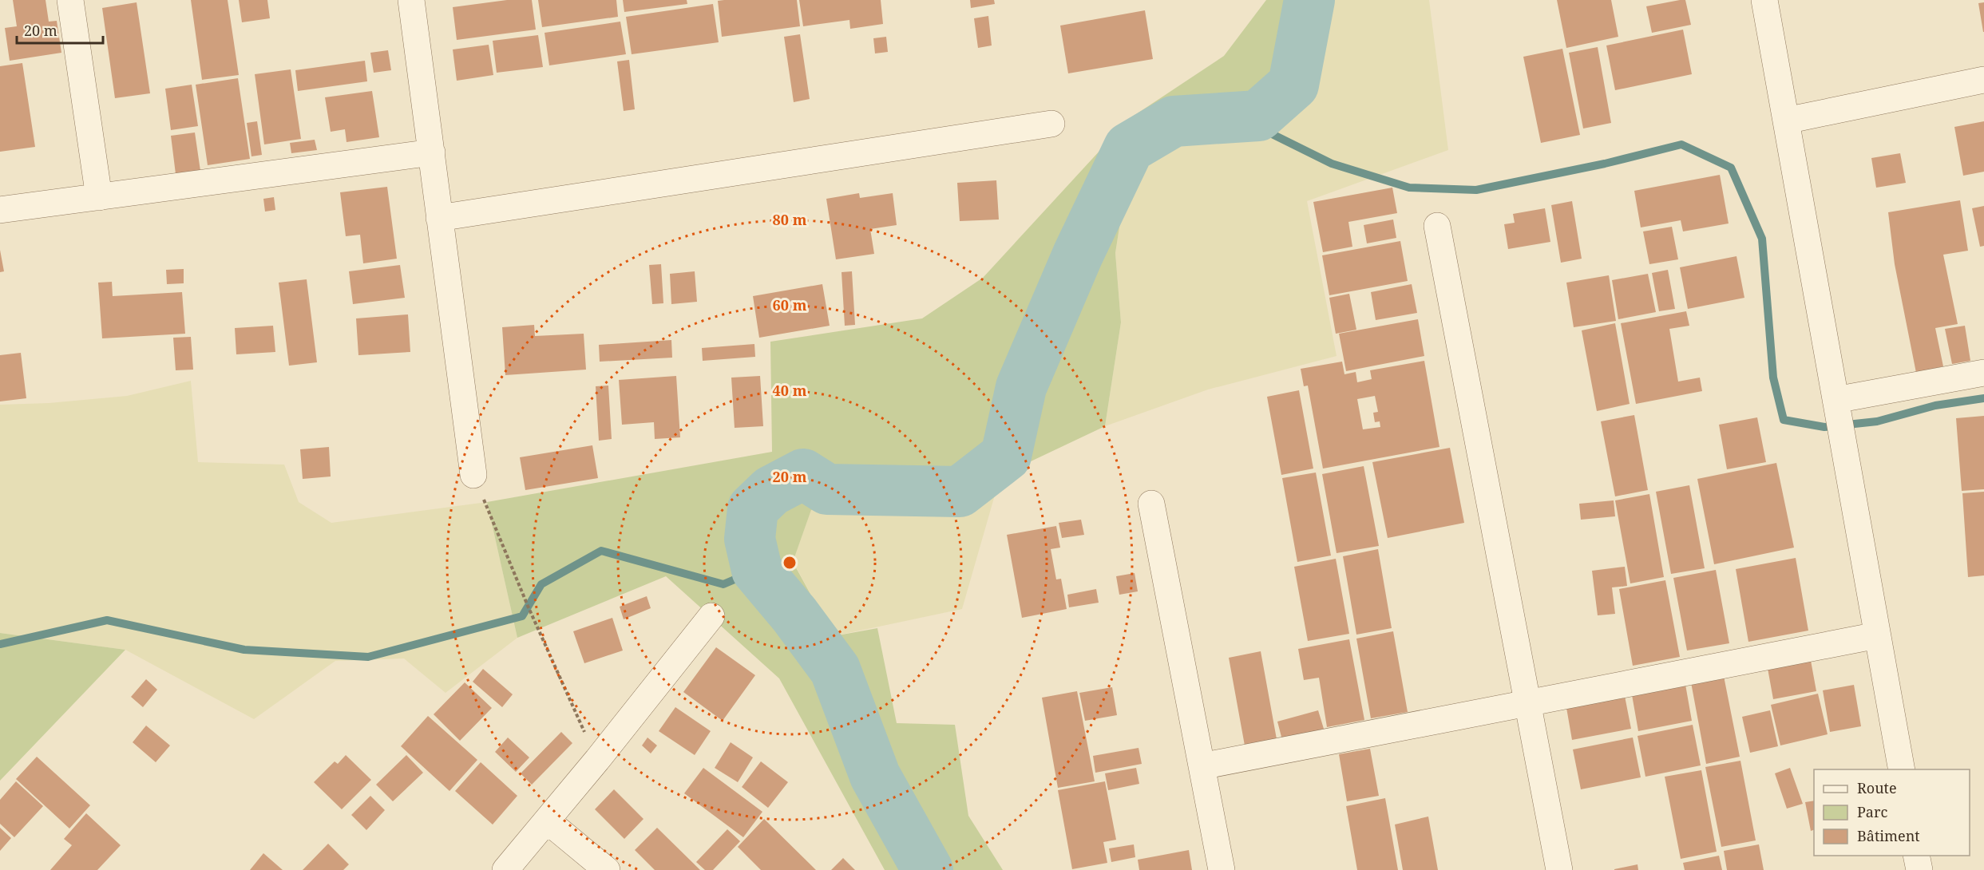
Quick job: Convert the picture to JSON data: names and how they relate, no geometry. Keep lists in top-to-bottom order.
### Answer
{
  "legend": ["Route", "Parc", "Bâtiment"],
  "scale_bar": "20 m",
  "rings": [
    "80 m",
    "60 m",
    "40 m",
    "20 m"
  ]
}
